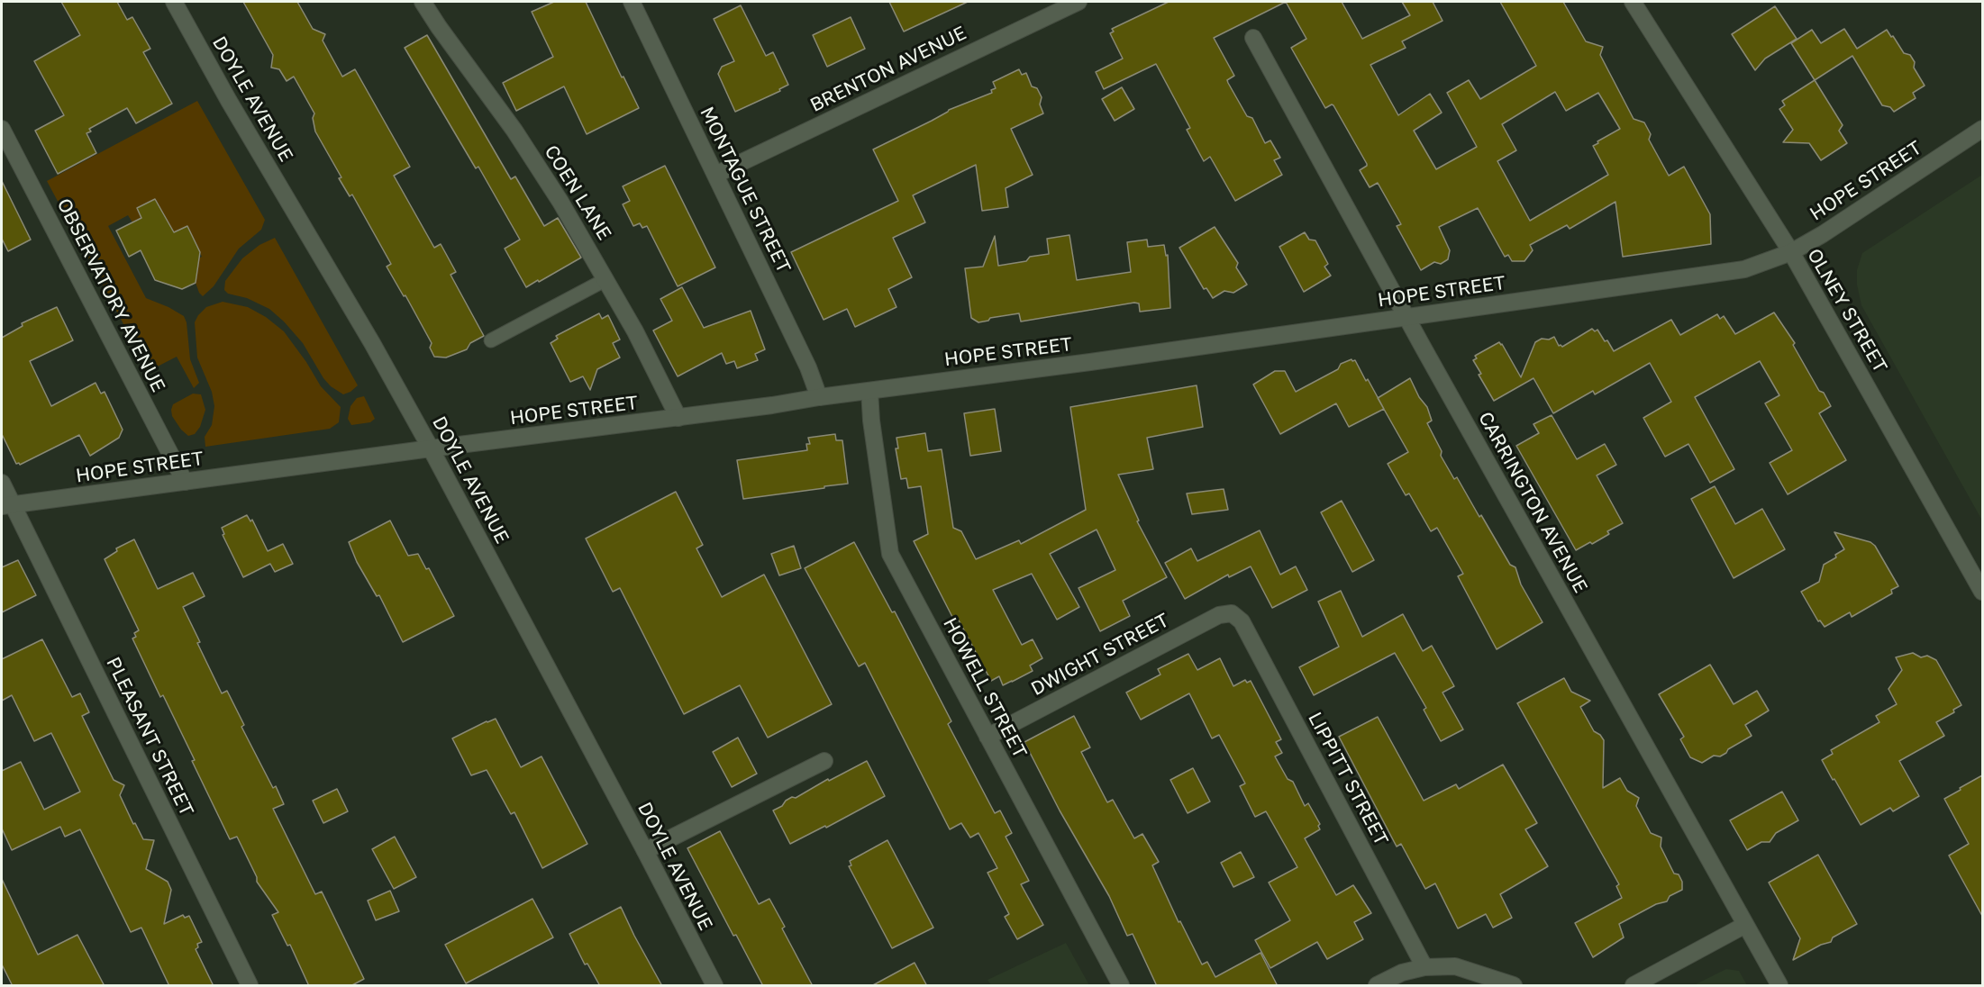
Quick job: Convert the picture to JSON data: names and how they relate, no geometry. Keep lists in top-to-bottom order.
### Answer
{
  "streets": {
    "street": [
      "BRENTON AVENUE",
      "DOYLE AVENUE",
      "HOPE STREET",
      "MONTAGUE STREET",
      "COEN LANE",
      "OBSERVATORY AVENUE",
      "OLNEY STREET",
      "CARRINGTON AVENUE",
      "DWIGHT STREET",
      "HOWELL STREET",
      "PLEASANT STREET",
      "LIPPITT STREET"
    ]
  },
  "crossings": [
    ["BRENTON AVENUE", "MONTAGUE STREET"],
    ["DOYLE AVENUE", "HOPE STREET"],
    ["HOPE STREET", "MONTAGUE STREET"],
    ["HOPE STREET", "COEN LANE"],
    ["HOPE STREET", "OBSERVATORY AVENUE"],
    ["HOPE STREET", "OLNEY STREET"],
    ["HOPE STREET", "CARRINGTON AVENUE"],
    ["HOPE STREET", "HOWELL STREET"],
    ["HOPE STREET", "PLEASANT STREET"],
    ["DWIGHT STREET", "HOWELL STREET"],
    ["DWIGHT STREET", "LIPPITT STREET"]
  ]
}
